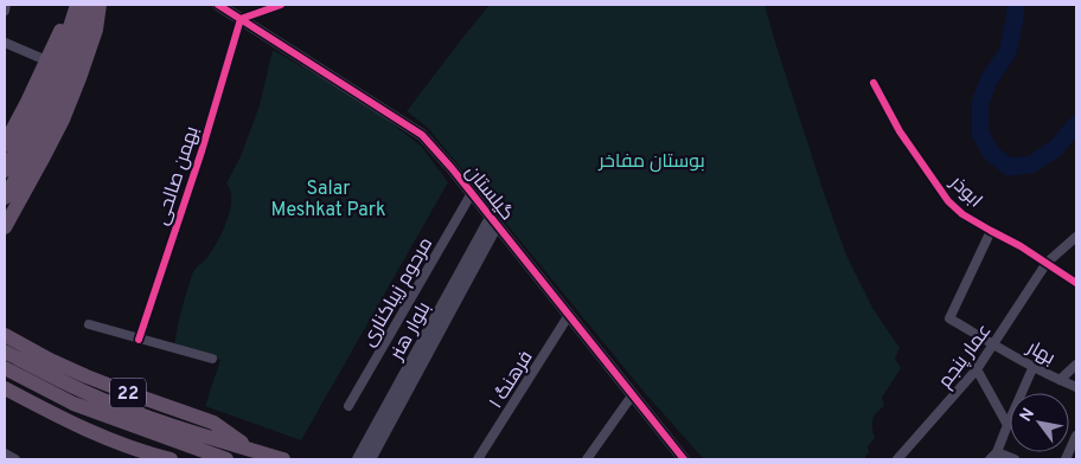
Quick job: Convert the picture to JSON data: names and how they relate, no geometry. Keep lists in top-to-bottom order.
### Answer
{
  "streets": {
    "highway": ["22"],
    "street": [
      "بهمن صالحی",
      "ابوذر",
      "گیلستان",
      "مرحوم زیباکناری",
      "بلوار هنر",
      "بهار",
      "عمار پنجم",
      "فرهنگ ۱"
    ]
  },
  "crossings": [
    ["بهمن صالحی", "گیلستان"],
    ["ابوذر", "بهار"],
    ["ابوذر", "عمار پنجم"],
    ["گیلستان", "مرحوم زیباکناری"],
    ["گیلستان", "بلوار هنر"],
    ["گیلستان", "فرهنگ ۱"],
    ["بهار", "عمار پنجم"]
  ],
  "parks": ["بوستان مفاخر", "Salar Meshkat Park"],
  "north": "top left"
}
